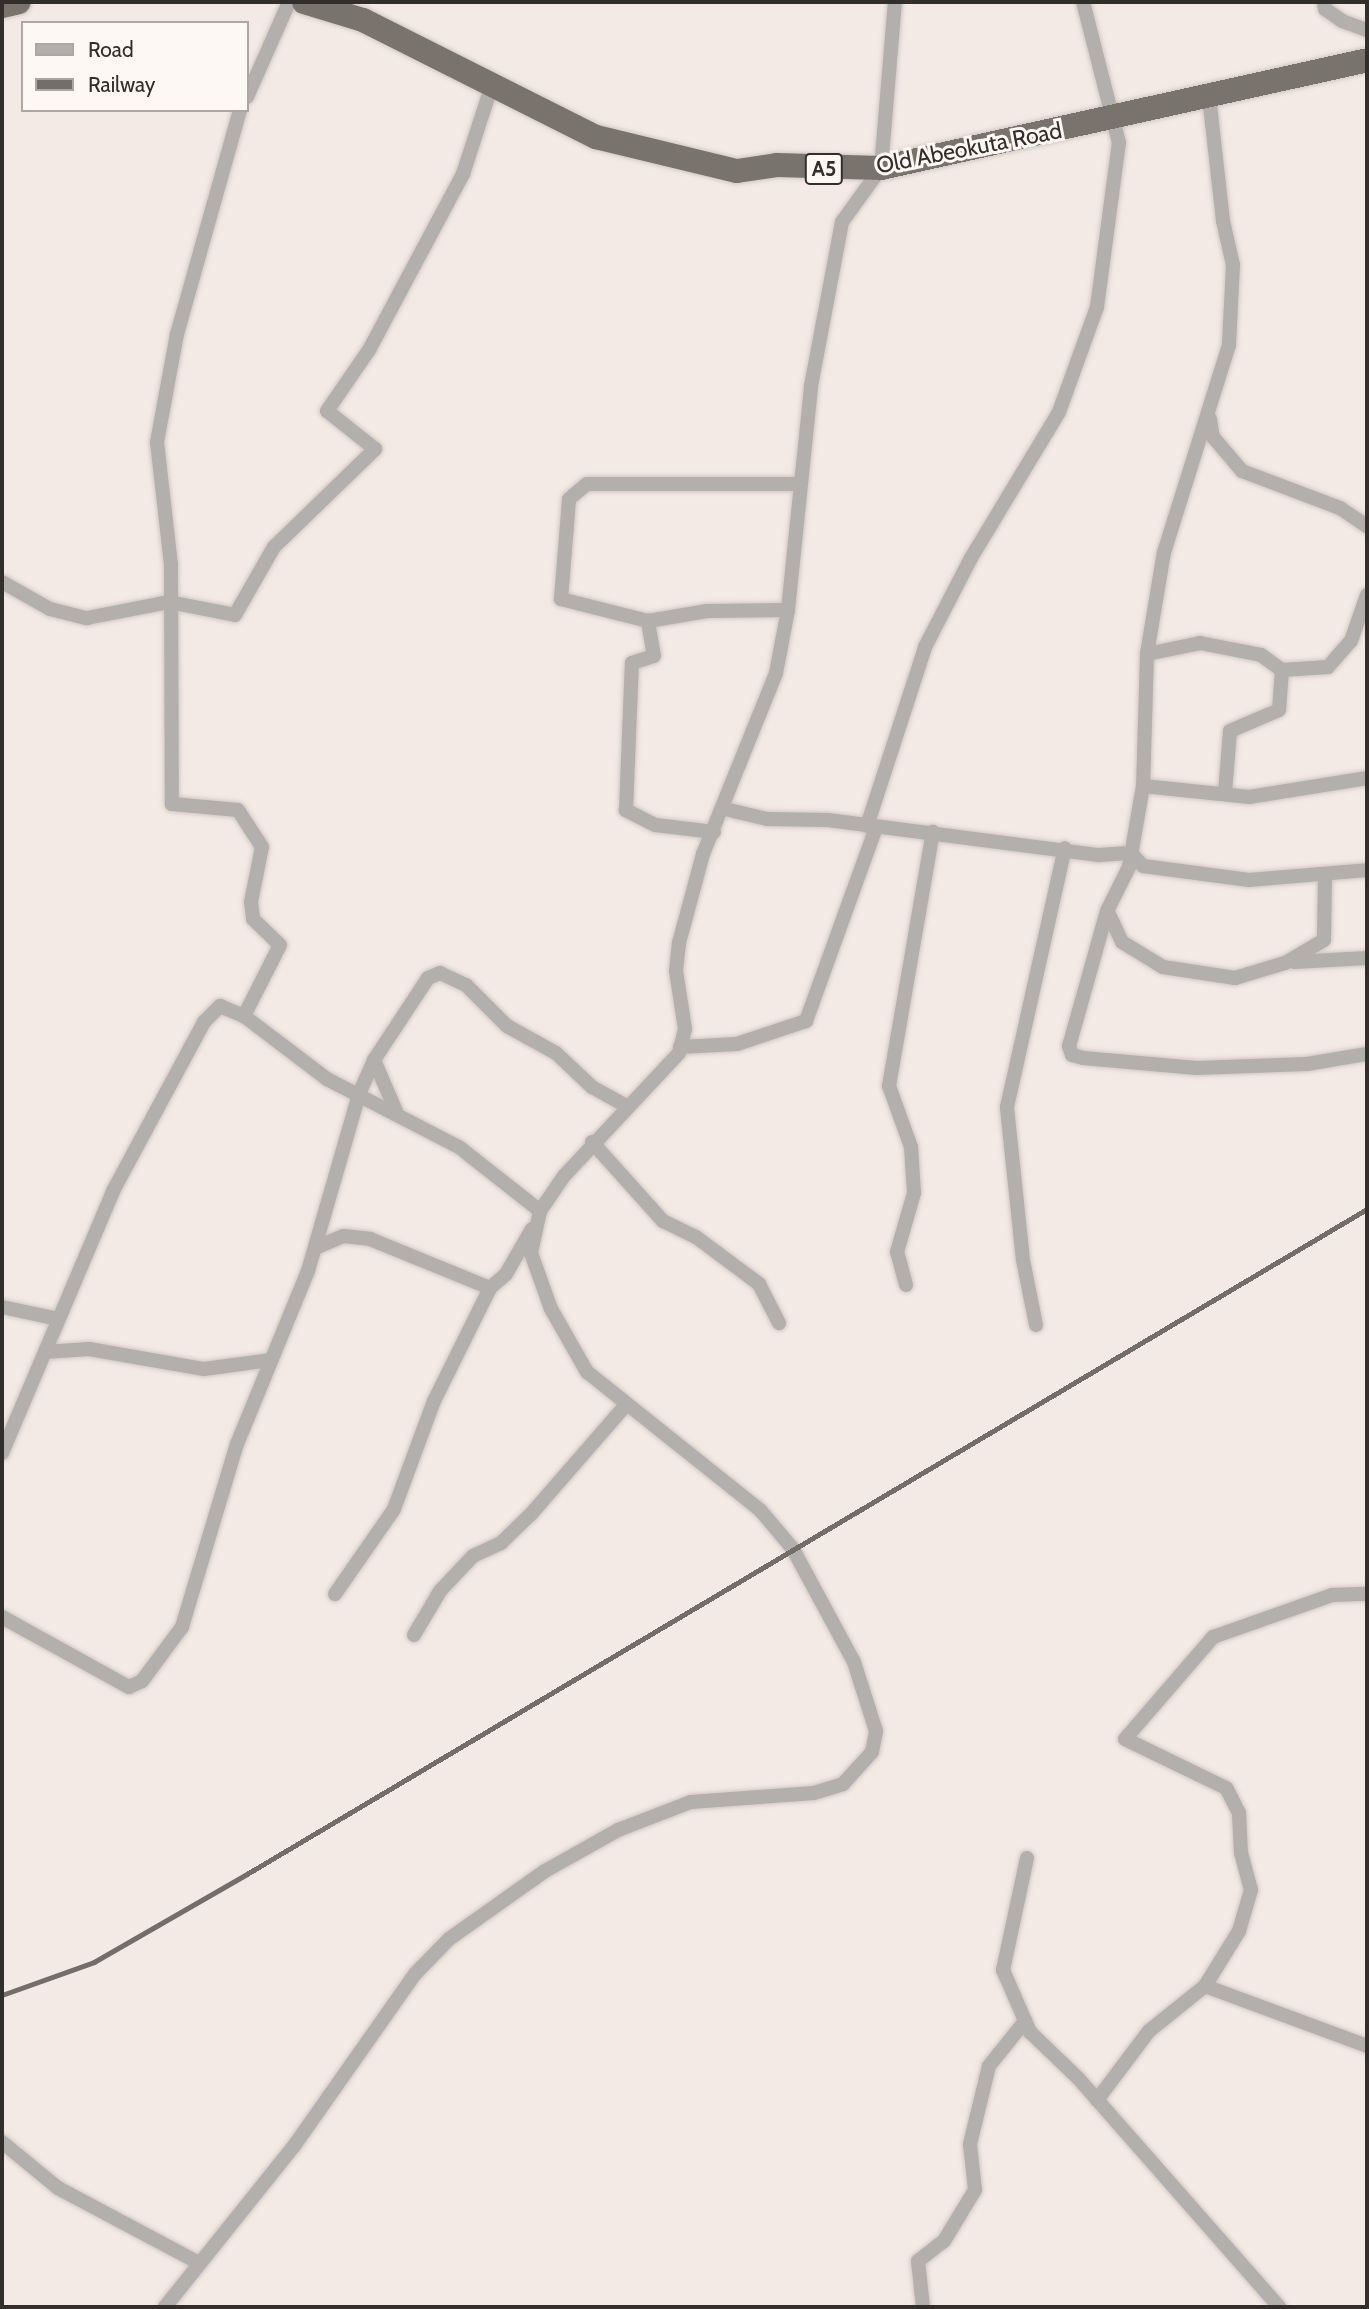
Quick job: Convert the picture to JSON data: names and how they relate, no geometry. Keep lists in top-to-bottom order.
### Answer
{
  "streets": {
    "highway": ["Old Abeokuta Road", "A5"]
  },
  "legend": ["Road", "Railway"]
}
